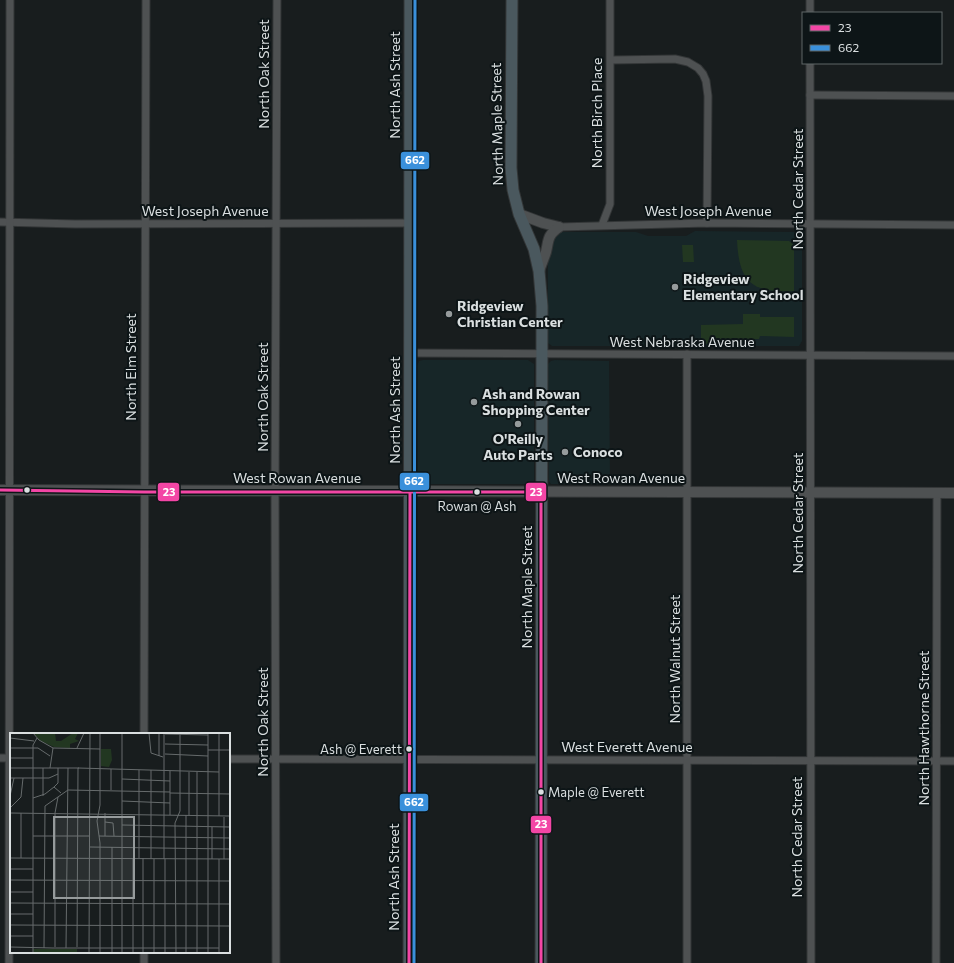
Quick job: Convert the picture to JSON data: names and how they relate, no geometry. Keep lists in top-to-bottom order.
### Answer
{
  "streets": {
    "main road": ["North Ash Street", "North Maple Street"],
    "street": [
      "North Oak Street",
      "North Birch Place",
      "North Cedar Street",
      "West Joseph Avenue",
      "West Nebraska Avenue",
      "North Elm Street",
      "West Rowan Avenue",
      "North Walnut Street",
      "North Hawthorne Street",
      "West Everett Avenue"
    ]
  },
  "crossings": [
    ["North Oak Street", "West Joseph Avenue"],
    ["North Oak Street", "West Rowan Avenue"],
    ["North Oak Street", "West Everett Avenue"],
    ["North Ash Street", "West Joseph Avenue"],
    ["North Ash Street", "West Nebraska Avenue"],
    ["North Ash Street", "West Rowan Avenue"],
    ["North Ash Street", "West Everett Avenue"],
    ["North Birch Place", "West Joseph Avenue"],
    ["North Maple Street", "West Nebraska Avenue"],
    ["North Maple Street", "West Rowan Avenue"],
    ["North Maple Street", "West Everett Avenue"],
    ["North Cedar Street", "West Joseph Avenue"],
    ["North Cedar Street", "West Nebraska Avenue"],
    ["North Cedar Street", "West Rowan Avenue"],
    ["North Cedar Street", "West Everett Avenue"],
    ["West Joseph Avenue", "North Elm Street"],
    ["West Nebraska Avenue", "North Walnut Street"],
    ["North Elm Street", "West Rowan Avenue"],
    ["West Rowan Avenue", "North Walnut Street"],
    ["West Rowan Avenue", "North Hawthorne Street"],
    ["North Walnut Street", "West Everett Avenue"],
    ["North Hawthorne Street", "West Everett Avenue"]
  ],
  "places": [
    "Ridgeview Elementary School",
    "Ridgeview Christian Center",
    "Ash and Rowan Shopping Center",
    "O'Reilly Auto Parts",
    "Conoco",
    "Rowan @ Ash",
    "Ash @ Everett",
    "Maple @ Everett"
  ],
  "lines": ["transit line 662", "transit line 23"],
  "legend": ["23", "662"]
}
